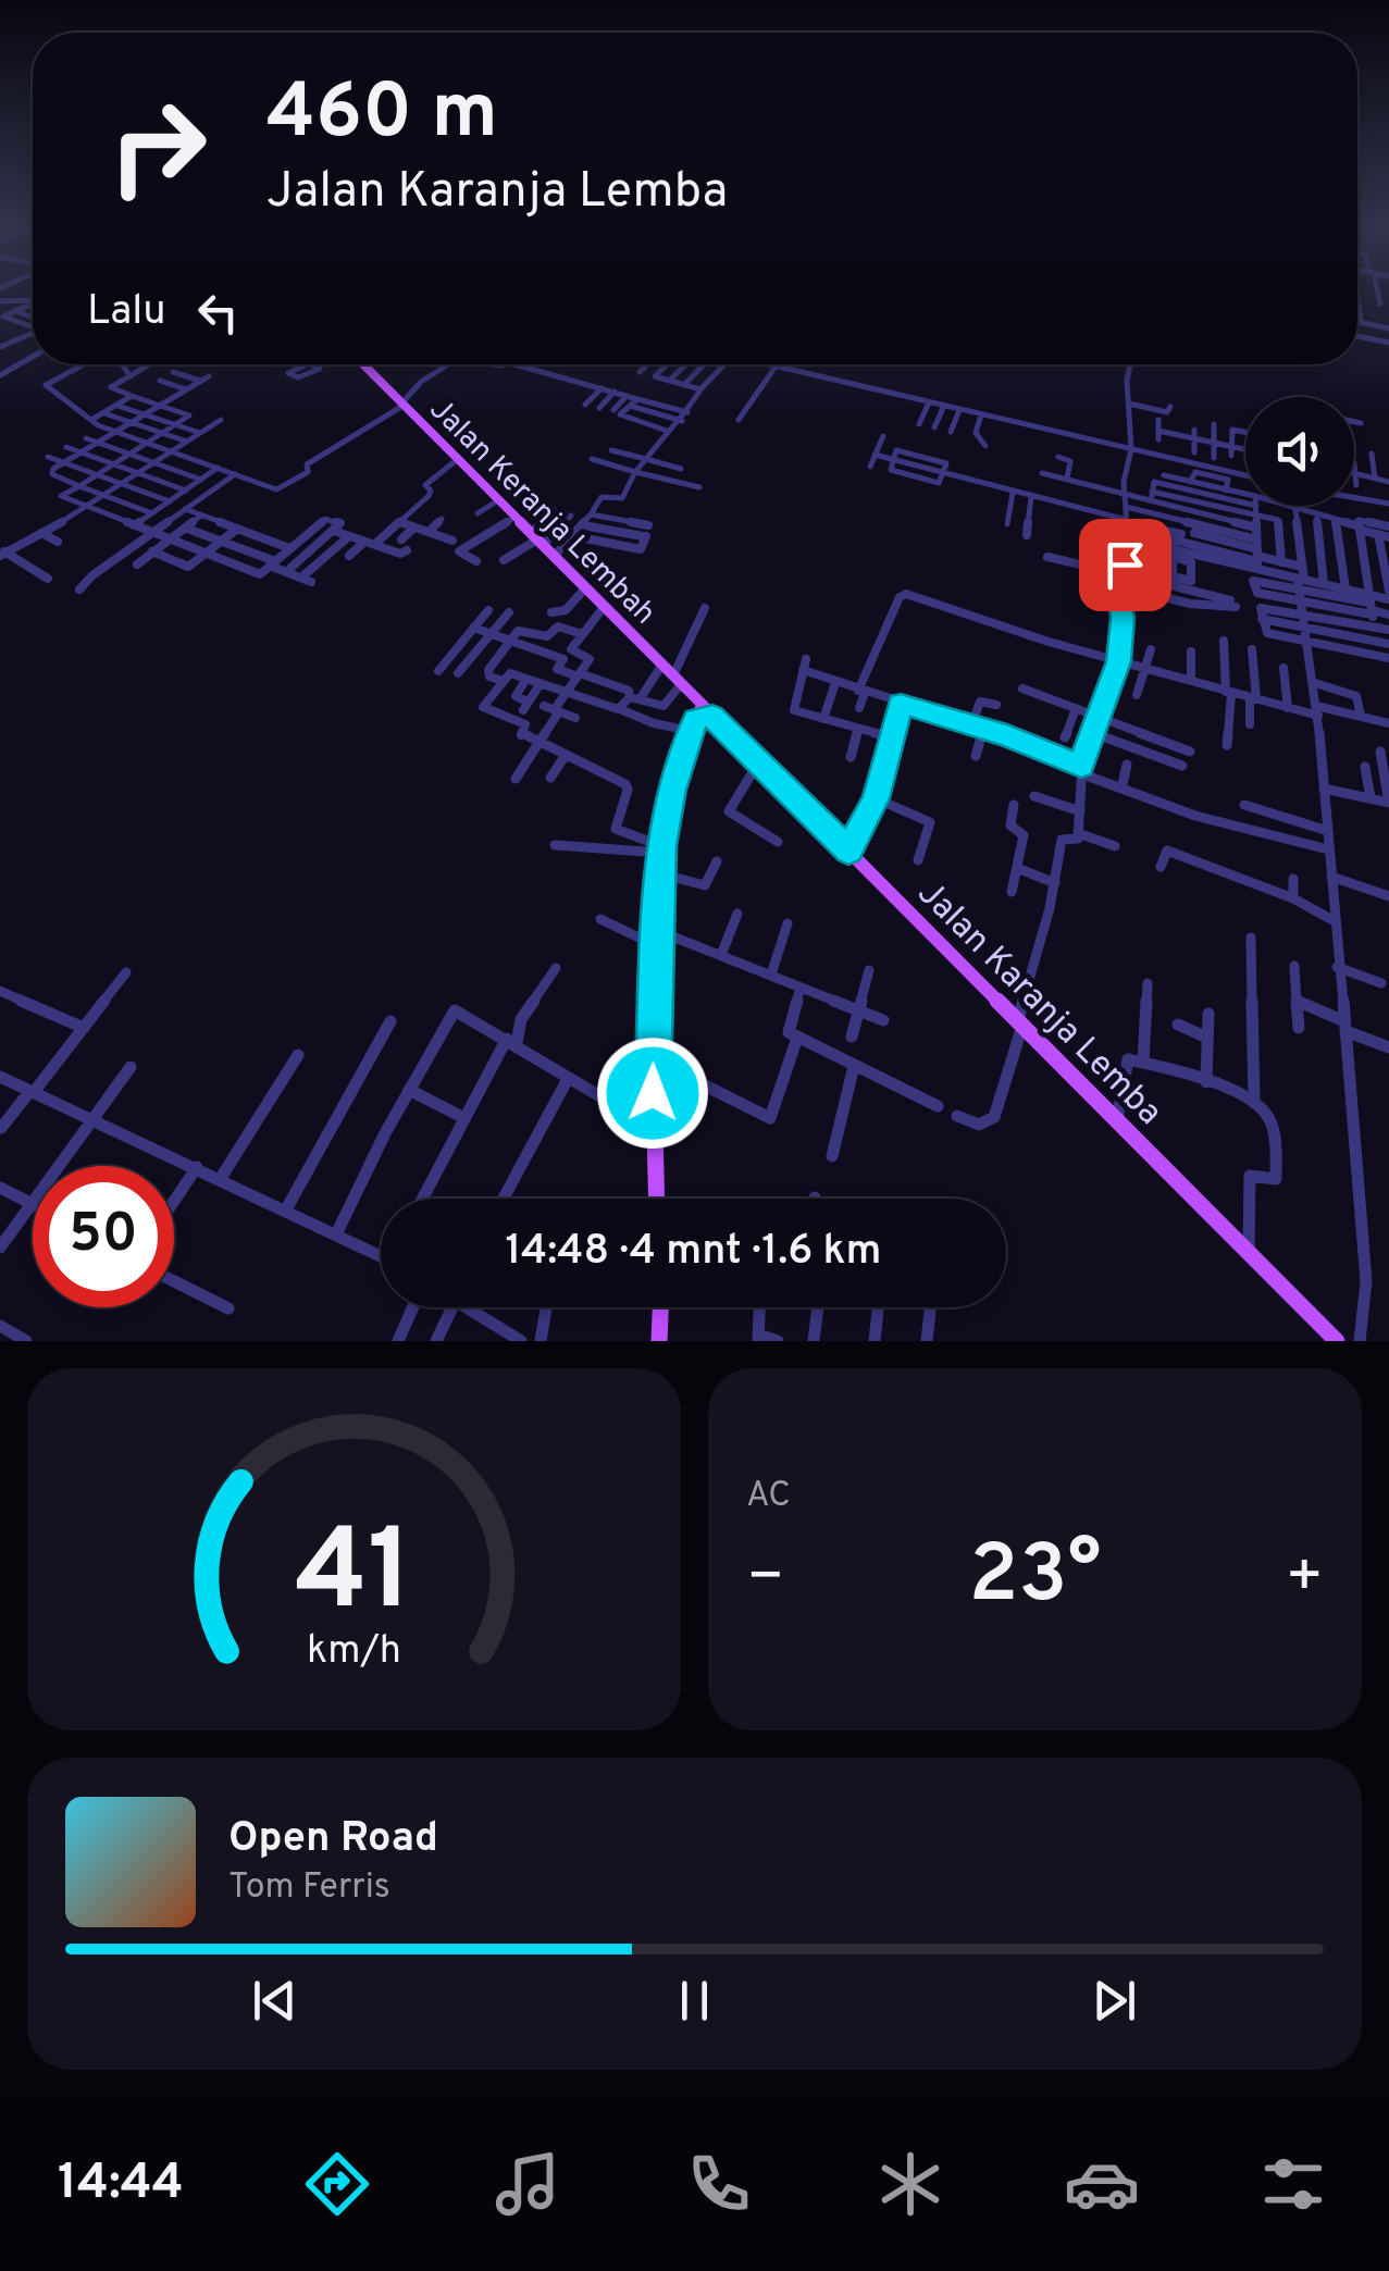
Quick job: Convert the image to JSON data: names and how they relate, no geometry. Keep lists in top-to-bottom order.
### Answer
{
  "streets": {
    "main road": ["Jalan Keranja Lembah", "Jalan Karanja Lemba"]
  },
  "crossings": [
    ["Jalan Keranja Lembah", "Jalan Karanja Lemba"]
  ],
  "page": {
    "turn": ["460 m", "Jalan Karanja Lemba"],
    "then": "Lalu",
    "limit": "50",
    "trip": "14:48 · 4 mnt · 1.6 km",
    "tile": "AC",
    "heat": ["−", "23°", "+"],
    "song": ["Open Road", "Tom Ferris"],
    "tabs": "14:44",
    "gauge": ["41", "km/h"]
  }
}
